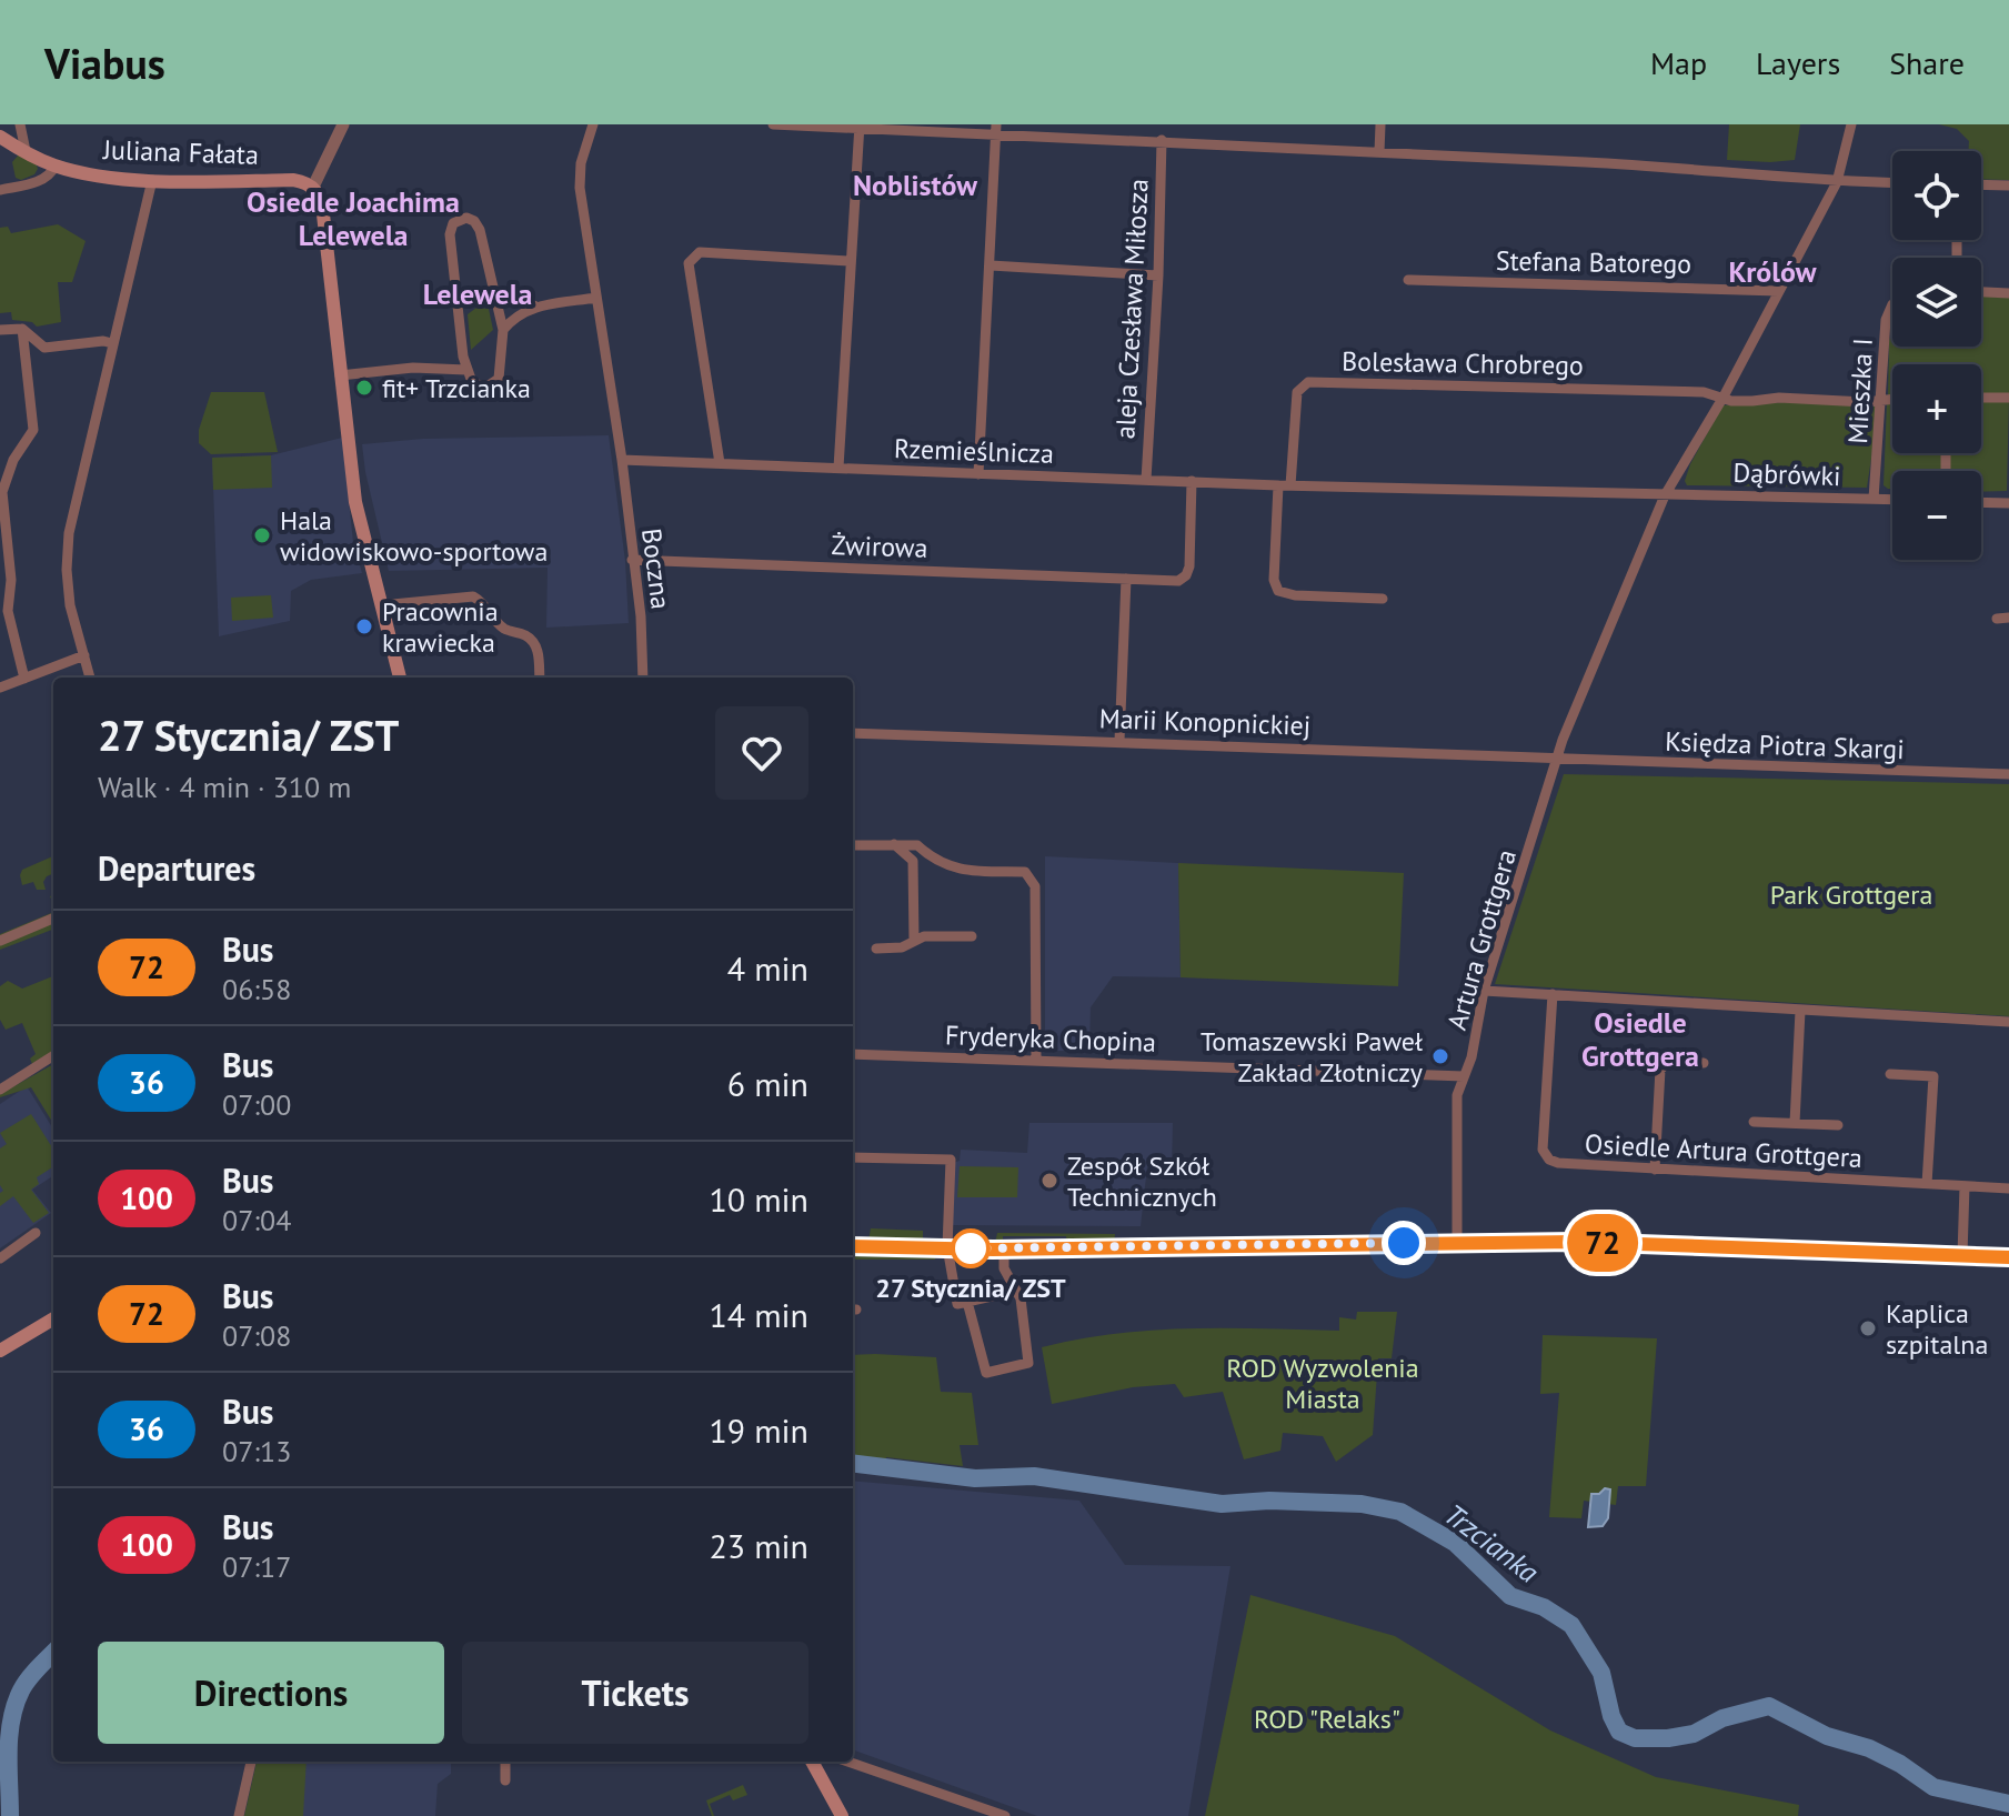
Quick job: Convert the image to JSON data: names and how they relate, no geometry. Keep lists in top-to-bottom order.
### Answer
{
  "streets": {
    "main road": ["Juliana Fałata"],
    "street": [
      "Stefana Batorego",
      "aleja Czesława Miłosza",
      "Bolesława Chrobrego",
      "Mieszka I",
      "Rzemieślnicza",
      "Dąbrówki",
      "Żwirowa",
      "Boczna",
      "Marii Konopnickiej",
      "Księdza Piotra Skargi",
      "Artura Grottgera",
      "Fryderyka Chopina",
      "Osiedle Artura Grottgera"
    ]
  },
  "crossings": [
    ["Stefana Batorego", "Artura Grottgera"],
    ["aleja Czesława Miłosza", "Rzemieślnicza"],
    ["Bolesława Chrobrego", "Mieszka I"],
    ["Bolesława Chrobrego", "Rzemieślnicza"],
    ["Bolesława Chrobrego", "Artura Grottgera"],
    ["Mieszka I", "Dąbrówki"],
    ["Rzemieślnicza", "Dąbrówki"],
    ["Rzemieślnicza", "Żwirowa"],
    ["Rzemieślnicza", "Boczna"],
    ["Rzemieślnicza", "Artura Grottgera"],
    ["Dąbrówki", "Artura Grottgera"],
    ["Żwirowa", "Boczna"],
    ["Marii Konopnickiej", "Księdza Piotra Skargi"],
    ["Marii Konopnickiej", "Artura Grottgera"],
    ["Księdza Piotra Skargi", "Artura Grottgera"],
    ["Artura Grottgera", "Fryderyka Chopina"]
  ],
  "districts": [
    "Noblistów",
    "Osiedle Joachima Lelewela",
    "Królów",
    "Lelewela",
    "Osiedle Grottgera"
  ],
  "water": ["Trzcianka"],
  "parks": ["Park Grottgera", "ROD Wyzwolenia Miasta", "ROD \"Relaks\""],
  "places": [
    "fit+ Trzcianka",
    "Hala widowiskowo-sportowa",
    "Pracownia krawiecka",
    "Tomaszewski Paweł Zakład Złotniczy",
    "Zespół Szkół Technicznych",
    "27 Stycznia/ ZST",
    "Kaplica szpitalna"
  ],
  "lines": ["bus line 72"],
  "page": {
    "header": "Viabus",
    "nav": ["Map", "Layers", "Share"],
    "on_map": "72",
    "map_buttons": ["+", "−"],
    "heading": [
      ["27 Stycznia/ ZST", "Walk · 4 min · 310 m"],
      "Departures"
    ],
    "list": [
      {
        "mark": "72",
        "name": "Bus",
        "note": "06:58",
        "value": "4 min"
      },
      {
        "mark": "36",
        "name": "Bus",
        "note": "07:00",
        "value": "6 min"
      },
      {
        "mark": "100",
        "name": "Bus",
        "note": "07:04",
        "value": "10 min"
      },
      {
        "mark": "72",
        "name": "Bus",
        "note": "07:08",
        "value": "14 min"
      },
      {
        "mark": "36",
        "name": "Bus",
        "note": "07:13",
        "value": "19 min"
      },
      {
        "mark": "100",
        "name": "Bus",
        "note": "07:17",
        "value": "23 min"
      }
    ],
    "buttons": ["Directions", "Tickets"]
  }
}
